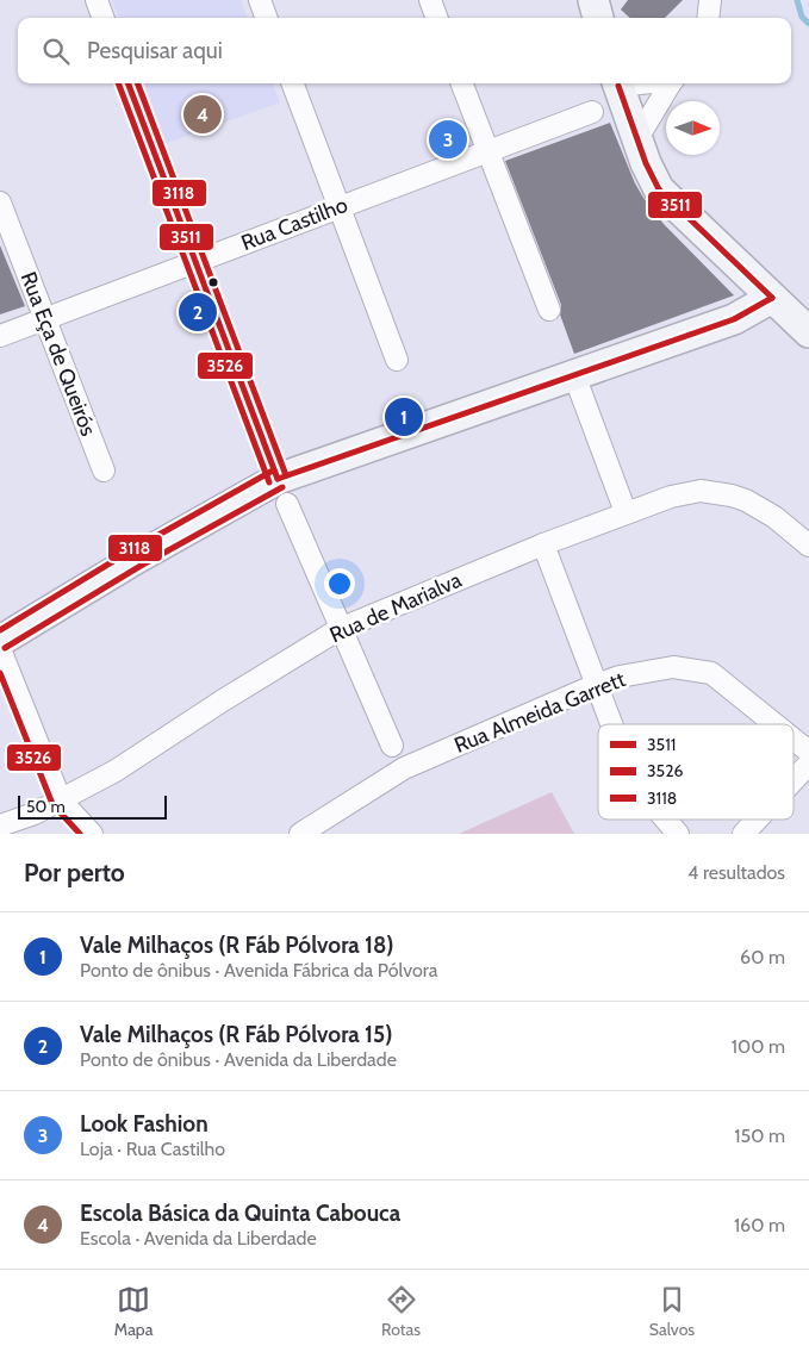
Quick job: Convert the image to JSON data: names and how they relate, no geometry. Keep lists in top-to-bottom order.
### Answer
{
  "streets": {
    "street": [
      "Rua Castilho",
      "Rua Eça de Queirós",
      "Rua de Marialva",
      "Rua Almeida Garrett"
    ]
  },
  "crossings": [
    ["Rua Castilho", "Rua Eça de Queirós"]
  ],
  "lines": ["transit line 3511", "transit line 3526", "transit line 3118"],
  "legend": ["3511", "3526", "3118"],
  "scale_bar": "50 m",
  "north": "right",
  "page": {
    "search": "Pesquisar aqui",
    "pins": [
      "4",
      "3",
      "2",
      "1"
    ],
    "scale": "50 m",
    "heading": ["Por perto", "4 resultados"],
    "list": [
      {
        "mark": "1",
        "name": "Vale Milhaços (R Fáb Pólvora 18)",
        "note": "Ponto de ônibus · Avenida Fábrica da Pólvora",
        "value": "60 m"
      },
      {
        "mark": "2",
        "name": "Vale Milhaços (R Fáb Pólvora 15)",
        "note": "Ponto de ônibus · Avenida da Liberdade",
        "value": "100 m"
      },
      {
        "mark": "3",
        "name": "Look Fashion",
        "note": "Loja · Rua Castilho",
        "value": "150 m"
      },
      {
        "mark": "4",
        "name": "Escola Básica da Quinta Cabouca",
        "note": "Escola · Avenida da Liberdade",
        "value": "160 m"
      }
    ],
    "nav": ["Mapa", "Rotas", "Salvos"]
  }
}
